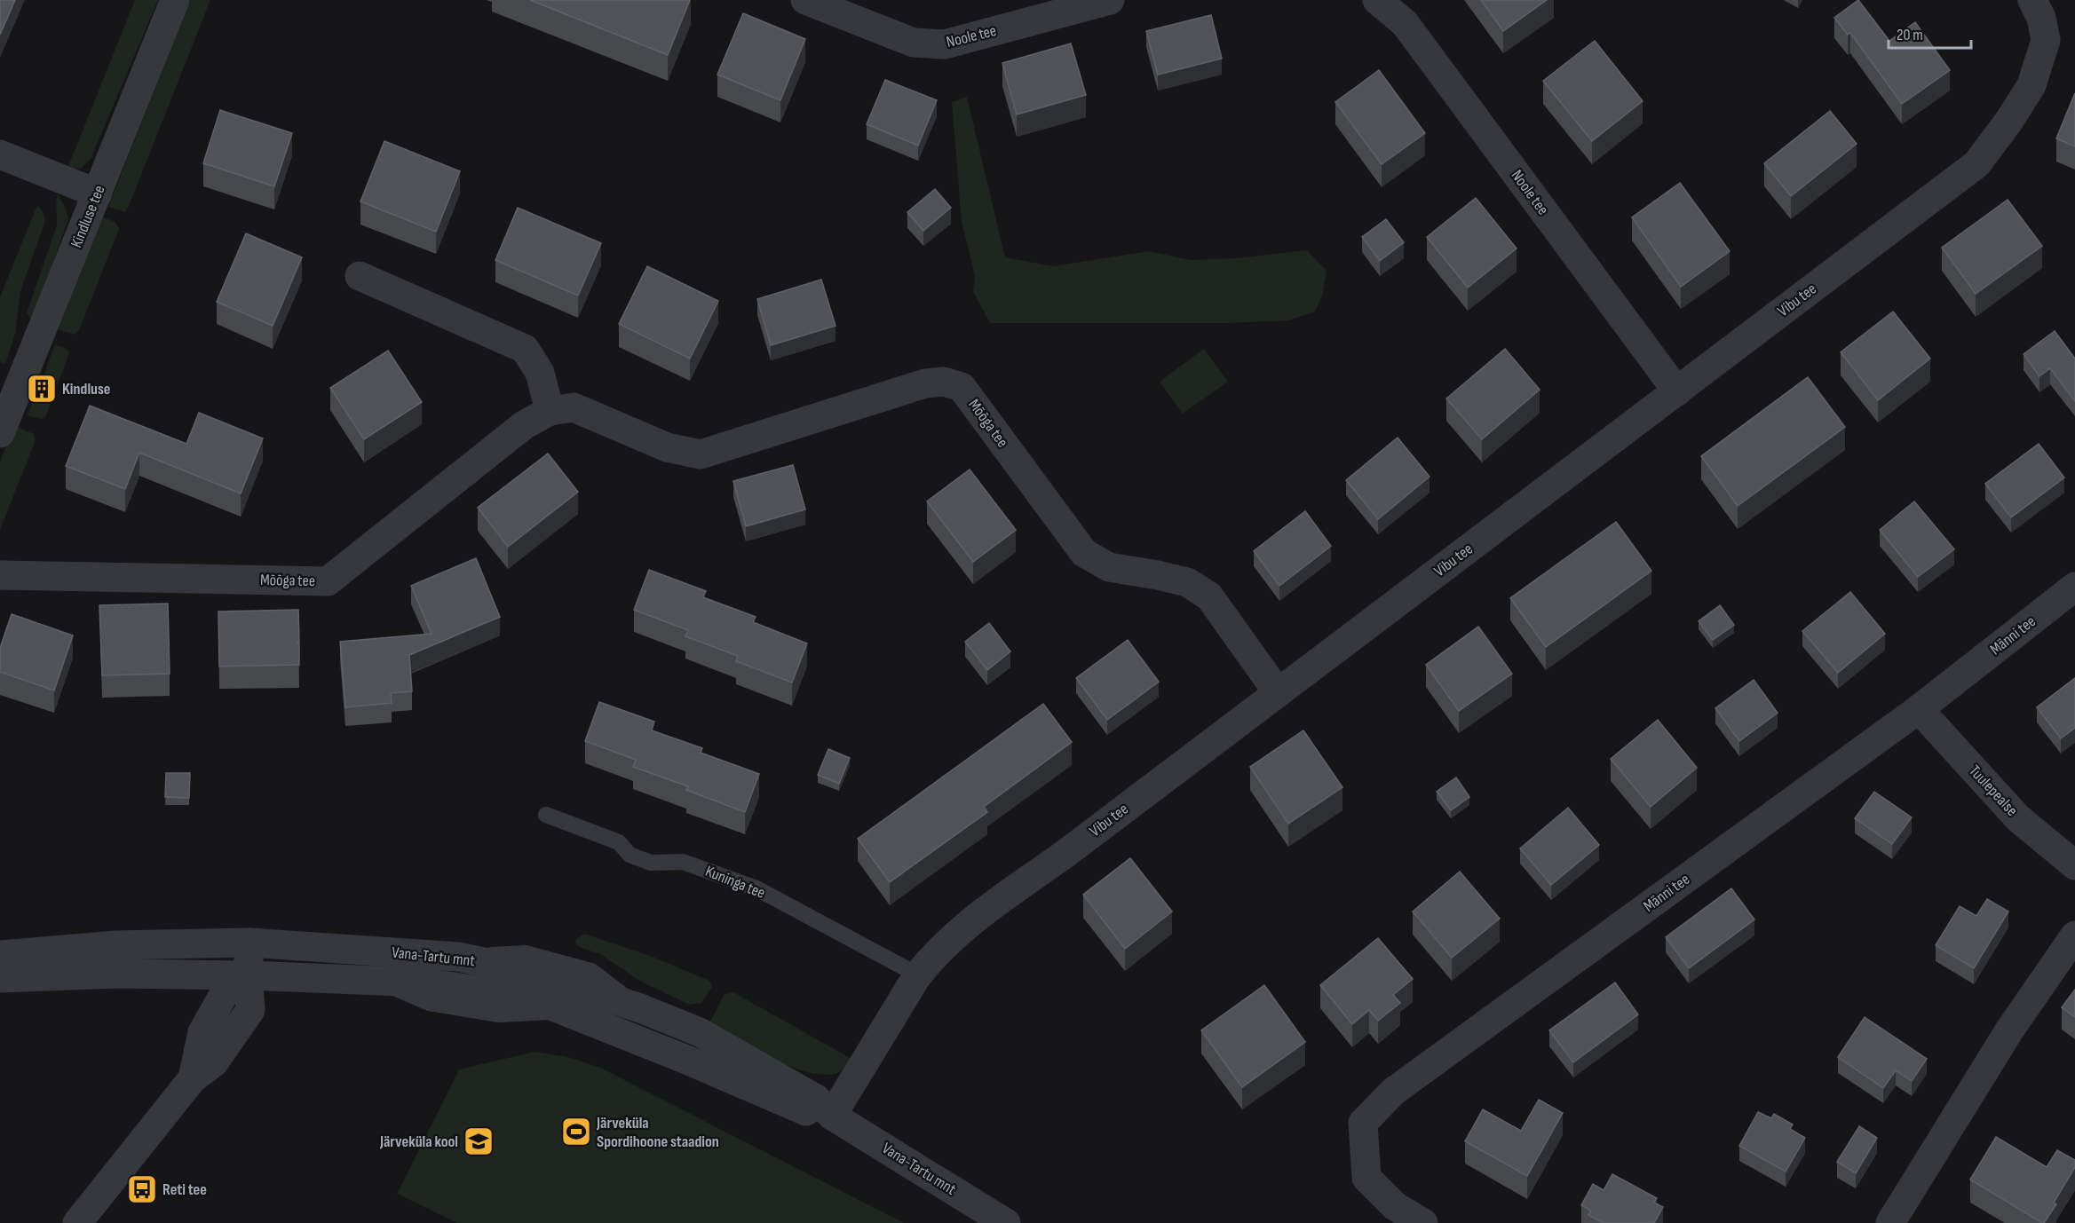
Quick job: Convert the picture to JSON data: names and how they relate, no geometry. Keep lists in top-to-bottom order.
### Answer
{
  "streets": {
    "street": [
      "Noole tee",
      "Kindluse tee",
      "Vibu tee",
      "Mõõga tee",
      "Männi tee",
      "Tuulepealse",
      "Vana-Tartu mnt"
    ],
    "lane": ["Kuninga tee"]
  },
  "crossings": [
    ["Noole tee", "Vibu tee"],
    ["Vibu tee", "Mõõga tee"],
    ["Vibu tee", "Kuninga tee"],
    ["Vibu tee", "Vana-Tartu mnt"],
    ["Männi tee", "Tuulepealse"]
  ],
  "places": {
    "building": ["Kindluse"],
    "sports": ["Järveküla Spordihoone staadion"],
    "school or university": ["Järveküla kool"],
    "bus stop": ["Reti tee"]
  },
  "scale_bar": "20 m"
}
